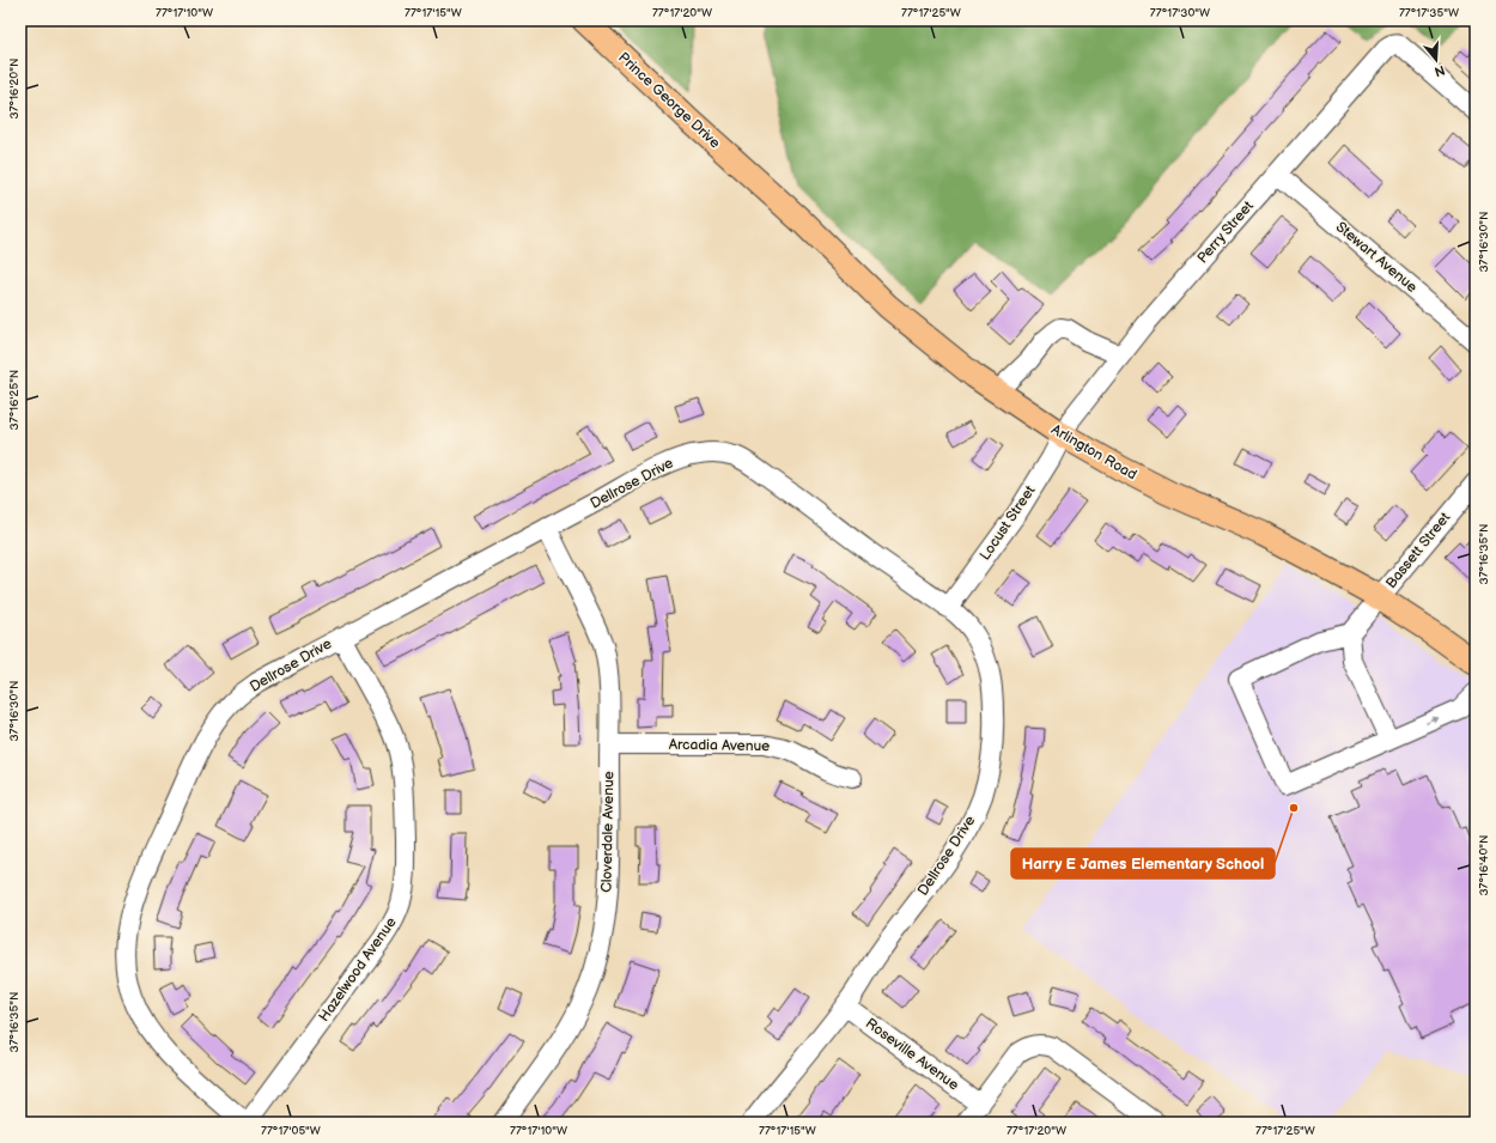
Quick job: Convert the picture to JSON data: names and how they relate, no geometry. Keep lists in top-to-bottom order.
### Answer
{
  "streets": {
    "main road": ["Prince George Drive", "Arlington Road"],
    "street": [
      "Perry Street",
      "Stewart Avenue",
      "Dellrose Drive",
      "Locust Street",
      "Bassett Street",
      "Arcadia Avenue",
      "Cloverdale Avenue",
      "Hazelwood Avenue",
      "Roseville Avenue"
    ]
  },
  "crossings": [
    ["Prince George Drive", "Arlington Road"],
    ["Perry Street", "Stewart Avenue"],
    ["Perry Street", "Arlington Road"],
    ["Perry Street", "Locust Street"],
    ["Arlington Road", "Locust Street"],
    ["Arlington Road", "Bassett Street"],
    ["Dellrose Drive", "Locust Street"],
    ["Dellrose Drive", "Cloverdale Avenue"],
    ["Dellrose Drive", "Hazelwood Avenue"],
    ["Dellrose Drive", "Roseville Avenue"],
    ["Arcadia Avenue", "Cloverdale Avenue"]
  ],
  "places": ["Harry E James Elementary School"],
  "north": "bottom",
  "coordinates": [
    "77°17'10\"W",
    "77°17'15\"W",
    "77°17'20\"W",
    "77°17'25\"W",
    "77°17'30\"W",
    "77°17'35\"W",
    "37°16'20\"N",
    "37°16'30\"N",
    "37°16'25\"N",
    "37°16'35\"N",
    "37°16'40\"N",
    "77°17'05\"W"
  ]
}
